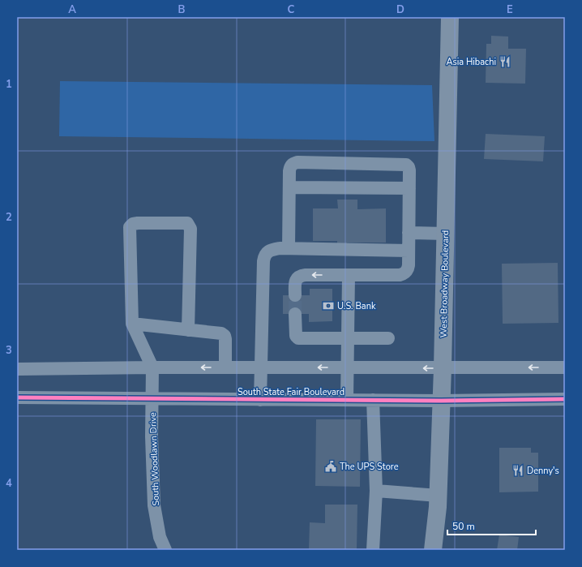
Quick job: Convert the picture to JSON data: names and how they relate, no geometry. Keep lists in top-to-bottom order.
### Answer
{
  "streets": {
    "highway": ["West Broadway Boulevard"],
    "street": ["South State Fair Boulevard", "South Woodlawn Drive"]
  },
  "crossings": [
    ["West Broadway Boulevard", "South State Fair Boulevard"],
    ["South State Fair Boulevard", "South Woodlawn Drive"]
  ],
  "places": {
    "restaurant": ["Asia Hibachi", "Denny's"],
    "bank": ["U.S. Bank"],
    "public building": ["The UPS Store"]
  },
  "scale_bar": "50 m",
  "grid": {
    "columns": [
      "A",
      "B",
      "C",
      "D",
      "E"
    ],
    "rows": [
      "1",
      "2",
      "3",
      "4"
    ]
  }
}
